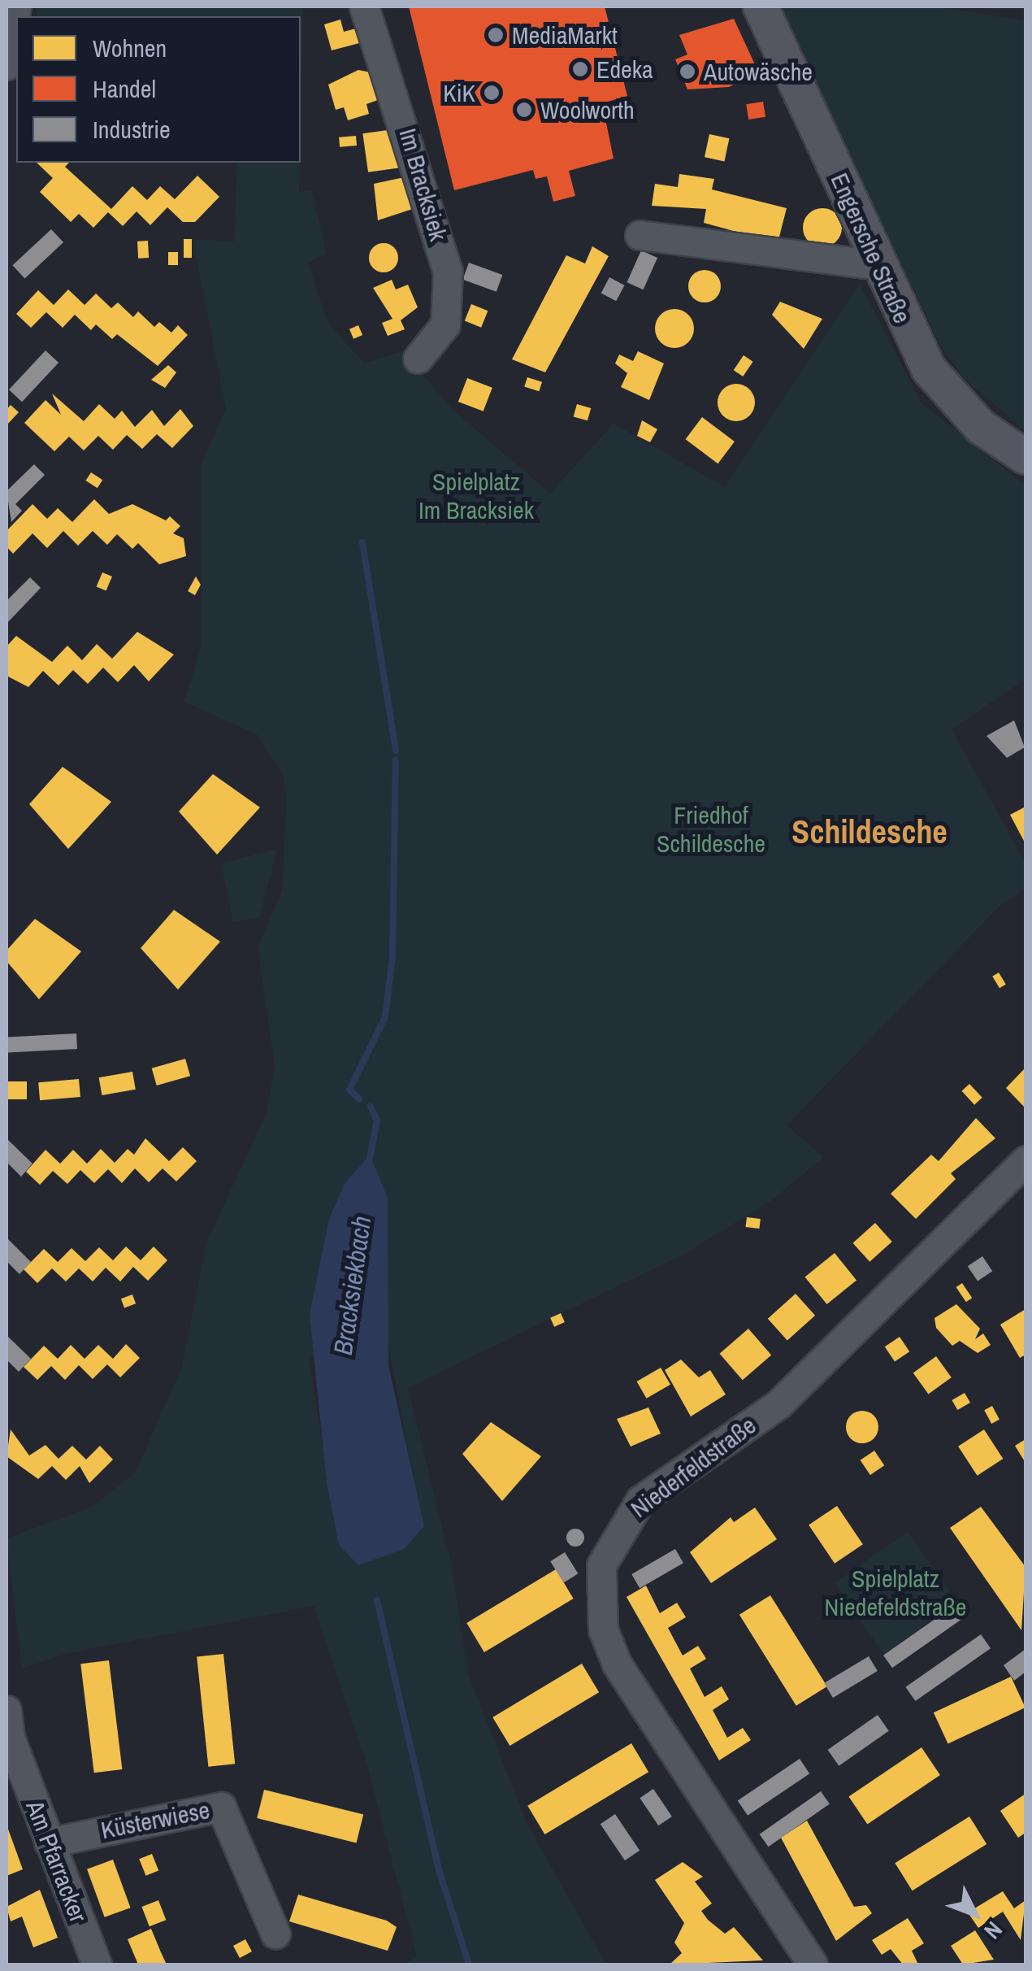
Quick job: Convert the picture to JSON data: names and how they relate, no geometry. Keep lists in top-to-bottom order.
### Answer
{
  "streets": {
    "main road": ["Engersche Straße"],
    "street": [
      "Im Bracksiek",
      "Niederfeldstraße",
      "Küsterwiese",
      "Am Pfarracker"
    ]
  },
  "crossings": [
    ["Küsterwiese", "Am Pfarracker"]
  ],
  "districts": ["Schildesche"],
  "water": ["Bracksiekbach"],
  "parks": ["Spielplatz Im Bracksiek", "Friedhof Schildesche", "Spielplatz Niedefeldstraße"],
  "places": [
    "MediaMarkt",
    "Edeka",
    "Autowäsche",
    "KiK",
    "Woolworth"
  ],
  "legend": ["Wohnen", "Handel", "Industrie"],
  "north": "bottom right"
}
